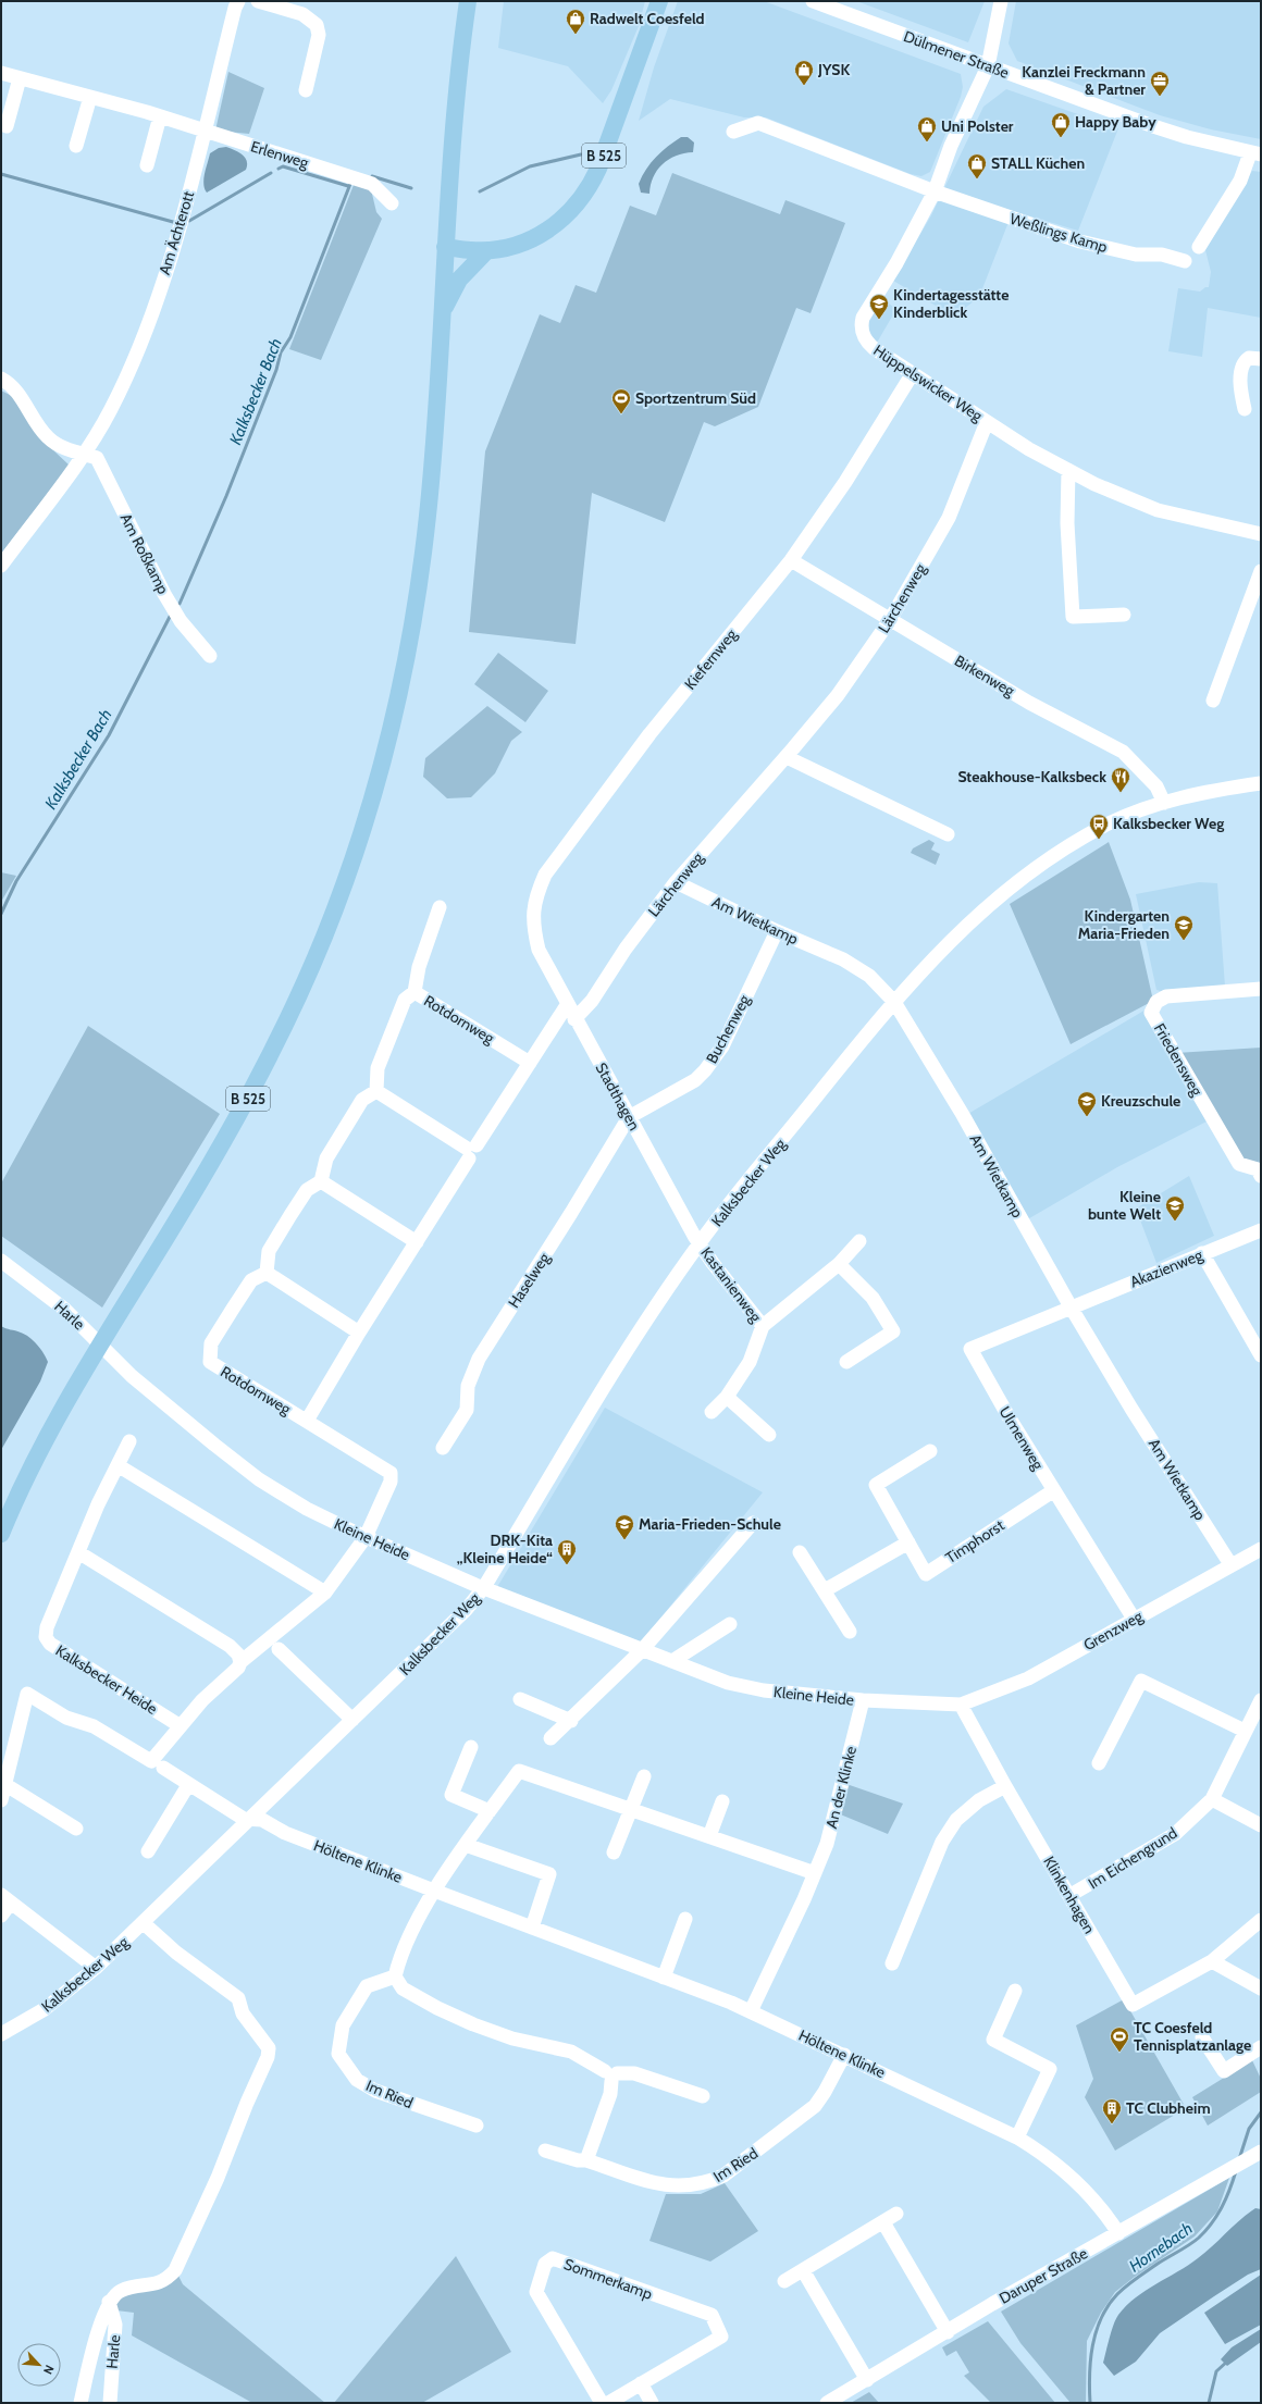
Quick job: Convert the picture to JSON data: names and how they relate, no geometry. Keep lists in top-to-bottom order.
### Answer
{
  "streets": {
    "main road": ["B 525"],
    "street": [
      "Dülmener Straße",
      "Erlenweg",
      "Am Ächterott",
      "Weßlings Kamp",
      "Hüppelswicker Weg",
      "Am Roßkamp",
      "Lärchenweg",
      "Kiefernweg",
      "Birkenweg",
      "Am Wietkamp",
      "Rotdornweg",
      "Buchenweg",
      "Friedensweg",
      "Stadthagen",
      "Kalksbecker Weg",
      "Akazienweg",
      "Haselweg",
      "Kastanienweg",
      "Harle",
      "Ulmenweg",
      "Kleine Heide",
      "Timphorst",
      "Grenzweg",
      "Kalksbecker Heide",
      "An der Klinke",
      "Im Eichengrund",
      "Höltene Klinke",
      "Klinkenhagen",
      "Im Ried",
      "Daruper Straße",
      "Sommerkamp"
    ]
  },
  "crossings": [
    ["Erlenweg", "Am Ächterott"],
    ["Am Ächterott", "Am Roßkamp"],
    ["Weßlings Kamp", "Hüppelswicker Weg"],
    ["Hüppelswicker Weg", "Lärchenweg"],
    ["Hüppelswicker Weg", "Kiefernweg"],
    ["Lärchenweg", "Birkenweg"],
    ["Lärchenweg", "Am Wietkamp"],
    ["Lärchenweg", "Stadthagen"],
    ["Kiefernweg", "Birkenweg"],
    ["Kiefernweg", "Stadthagen"],
    ["Birkenweg", "Kalksbecker Weg"],
    ["Am Wietkamp", "Buchenweg"],
    ["Am Wietkamp", "Kalksbecker Weg"],
    ["Am Wietkamp", "Akazienweg"],
    ["Am Wietkamp", "Ulmenweg"],
    ["Am Wietkamp", "Grenzweg"],
    ["Rotdornweg", "Stadthagen"],
    ["Rotdornweg", "Kleine Heide"],
    ["Buchenweg", "Stadthagen"],
    ["Buchenweg", "Haselweg"],
    ["Stadthagen", "Kalksbecker Weg"],
    ["Stadthagen", "Haselweg"],
    ["Stadthagen", "Kastanienweg"],
    ["Kalksbecker Weg", "Kastanienweg"],
    ["Kalksbecker Weg", "Kleine Heide"],
    ["Kalksbecker Weg", "Höltene Klinke"],
    ["Akazienweg", "Ulmenweg"],
    ["Harle", "Kleine Heide"],
    ["Ulmenweg", "Timphorst"],
    ["Ulmenweg", "Grenzweg"],
    ["Kleine Heide", "Grenzweg"],
    ["Kleine Heide", "An der Klinke"],
    ["Kleine Heide", "Klinkenhagen"],
    ["Grenzweg", "Klinkenhagen"],
    ["An der Klinke", "Höltene Klinke"],
    ["Im Eichengrund", "Klinkenhagen"],
    ["Höltene Klinke", "Im Ried"],
    ["Höltene Klinke", "Daruper Straße"]
  ],
  "water": ["Kalksbecker Bach", "Hornebach"],
  "places": {
    "shop": [
      "Radwelt Coesfeld",
      "JYSK",
      "Happy Baby",
      "Uni Polster",
      "STALL Küchen"
    ],
    "office": ["Kanzlei Freckmann & Partner"],
    "school or university": [
      "Kindertagesstätte Kinderblick",
      "Kindergarten Maria-Frieden",
      "Kreuzschule",
      "Kleine bunte Welt",
      "Maria-Frieden-Schule"
    ],
    "sports": ["Sportzentrum Süd", "TC Coesfeld Tennisplatzanlage"],
    "restaurant": ["Steakhouse-Kalksbeck"],
    "bus stop": ["Kalksbecker Weg"],
    "building": ["DRK-Kita „Kleine Heide“", "TC Clubheim"]
  },
  "north": "bottom right"
}
